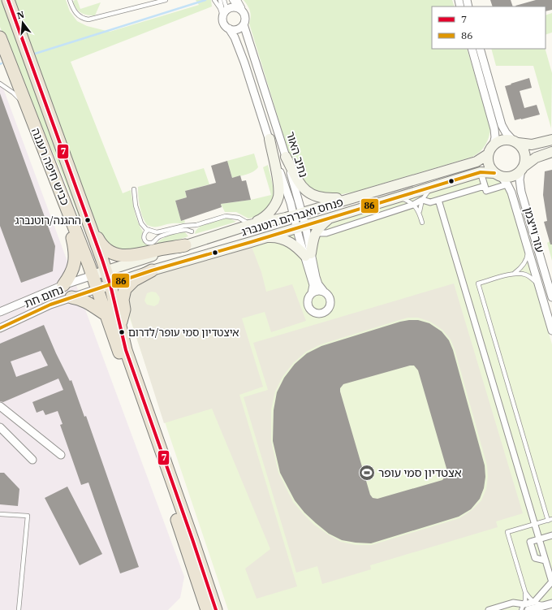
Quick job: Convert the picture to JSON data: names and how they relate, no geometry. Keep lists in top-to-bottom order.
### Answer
{
  "streets": {
    "highway": ["כביש חיפה רעננה"],
    "main road": ["פנחס ואברהם רוטנברג"],
    "street": ["נתיב האור", "עזר וייצמן", "נחום חת"]
  },
  "crossings": [
    ["נתיב האור", "פנחס ואברהם רוטנברג"],
    ["כביש חיפה רעננה", "פנחס ואברהם רוטנברג"],
    ["כביש חיפה רעננה", "נחום חת"],
    ["פנחס ואברהם רוטנברג", "עזר וייצמן"],
    ["פנחס ואברהם רוטנברג", "נחום חת"]
  ],
  "places": {
    "other": ["ההגנה/רוטנברג", "איצטדיון סמי עופר/לדרום"],
    "sports": ["אצטדיון סמי עופר"]
  },
  "lines": ["transit line 7", "transit line 86"],
  "legend": ["7", "86"],
  "north": "top"
}
